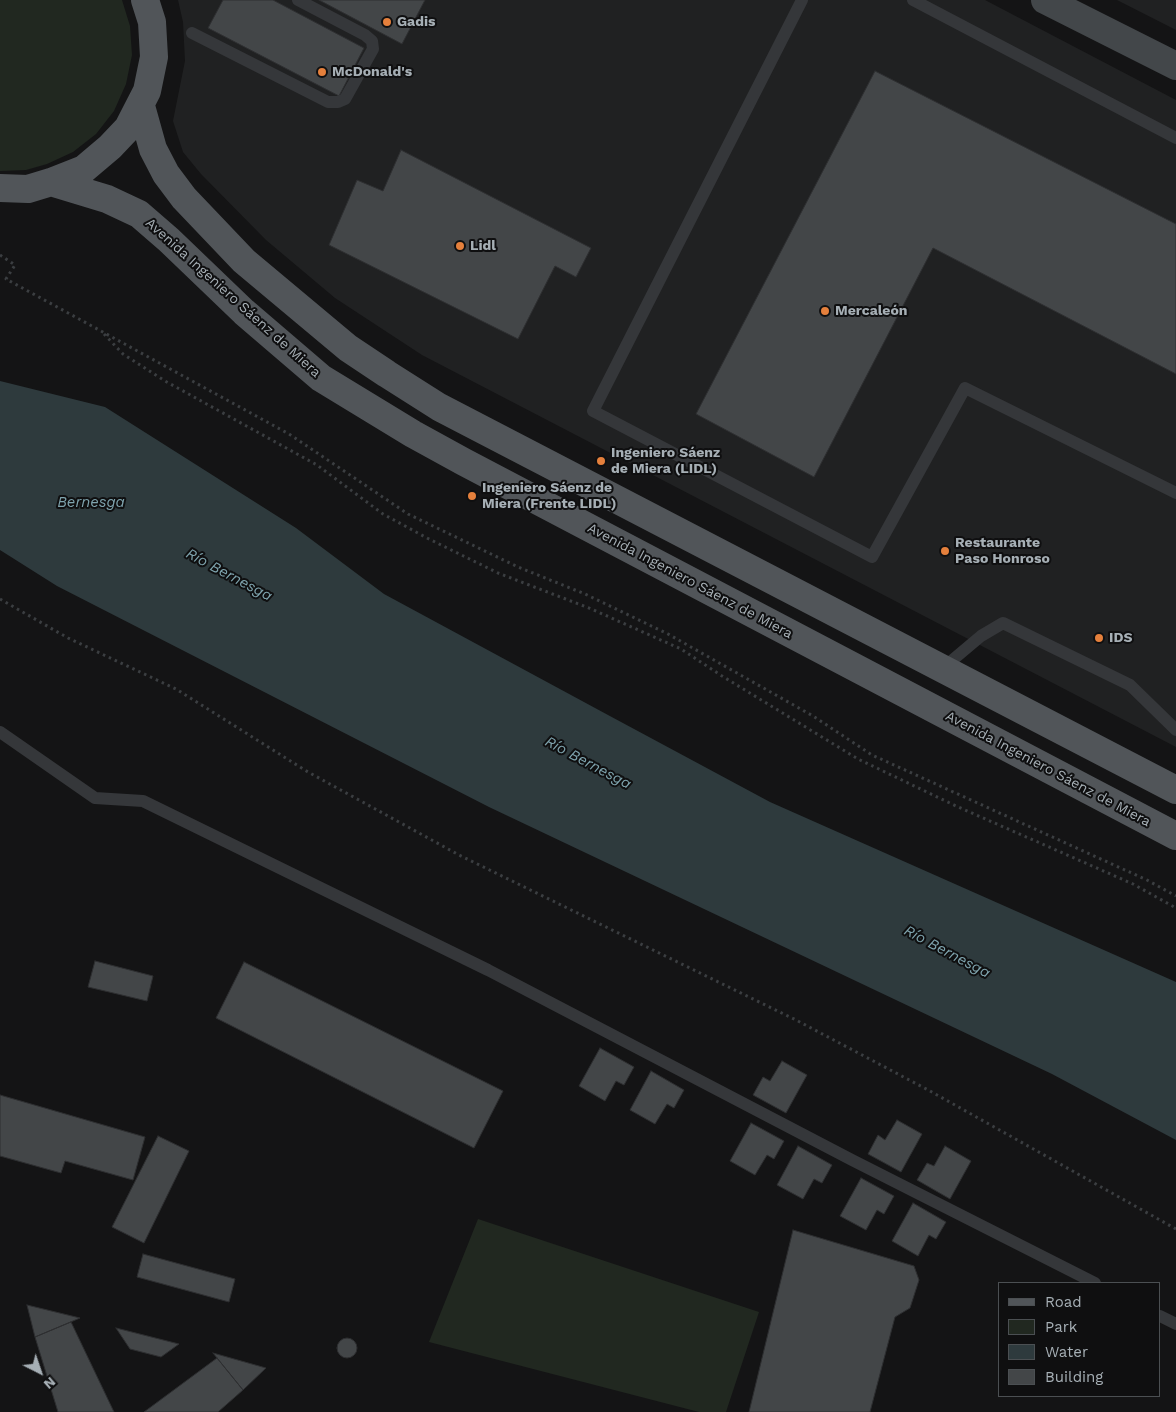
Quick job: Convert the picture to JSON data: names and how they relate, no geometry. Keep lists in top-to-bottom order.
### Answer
{
  "streets": {
    "main road": ["Avenida Ingeniero Sáenz de Miera"]
  },
  "water": ["Bernesga", "Río Bernesga"],
  "places": [
    "Gadis",
    "McDonald's",
    "Lidl",
    "Mercaleón",
    "Ingeniero Sáenz de Miera (LIDL)",
    "Ingeniero Sáenz de Miera (Frente LIDL)",
    "Restaurante Paso Honroso",
    "IDS"
  ],
  "legend": [
    "Road",
    "Park",
    "Water",
    "Building"
  ],
  "north": "bottom right"
}
